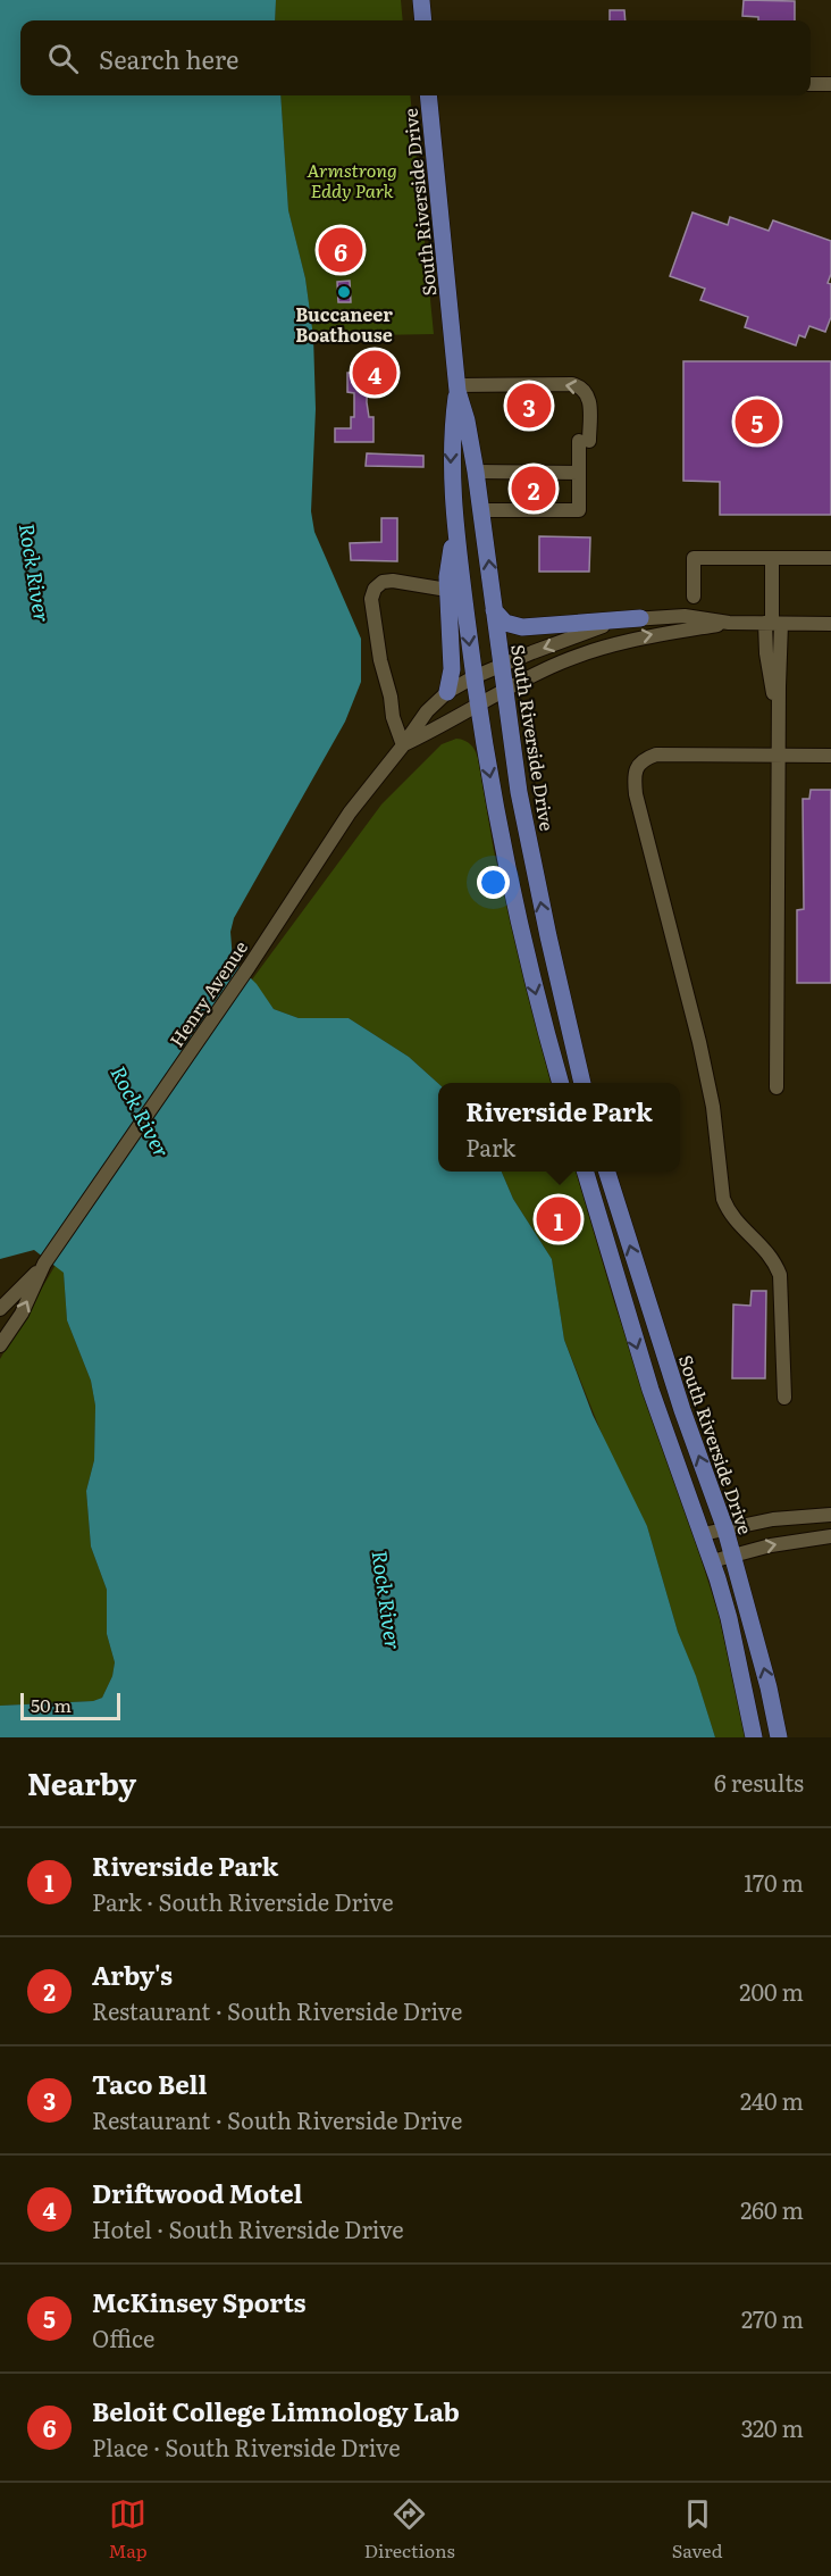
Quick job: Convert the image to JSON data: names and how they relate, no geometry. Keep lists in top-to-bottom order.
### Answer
{
  "streets": {
    "main road": ["South Riverside Drive"],
    "street": ["Henry Avenue"]
  },
  "crossings": [
    ["South Riverside Drive", "Henry Avenue"]
  ],
  "water": ["Rock River"],
  "parks": ["Armstrong Eddy Park"],
  "places": ["Buccaneer Boathouse"],
  "scale_bar": "50 m",
  "page": {
    "search": "Search here",
    "pins": [
      "6",
      "4",
      "3",
      "5",
      "2",
      "1"
    ],
    "popup": ["Riverside Park", "Park"],
    "scale": "50 m",
    "heading": ["Nearby", "6 results"],
    "list": [
      {
        "mark": "1",
        "name": "Riverside Park",
        "note": "Park · South Riverside Drive",
        "value": "170 m"
      },
      {
        "mark": "2",
        "name": "Arby's",
        "note": "Restaurant · South Riverside Drive",
        "value": "200 m"
      },
      {
        "mark": "3",
        "name": "Taco Bell",
        "note": "Restaurant · South Riverside Drive",
        "value": "240 m"
      },
      {
        "mark": "4",
        "name": "Driftwood Motel",
        "note": "Hotel · South Riverside Drive",
        "value": "260 m"
      },
      {
        "mark": "5",
        "name": "McKinsey Sports",
        "note": "Office",
        "value": "270 m"
      },
      {
        "mark": "6",
        "name": "Beloit College Limnology Lab",
        "note": "Place · South Riverside Drive",
        "value": "320 m"
      }
    ],
    "nav": ["Map", "Directions", "Saved"]
  }
}
